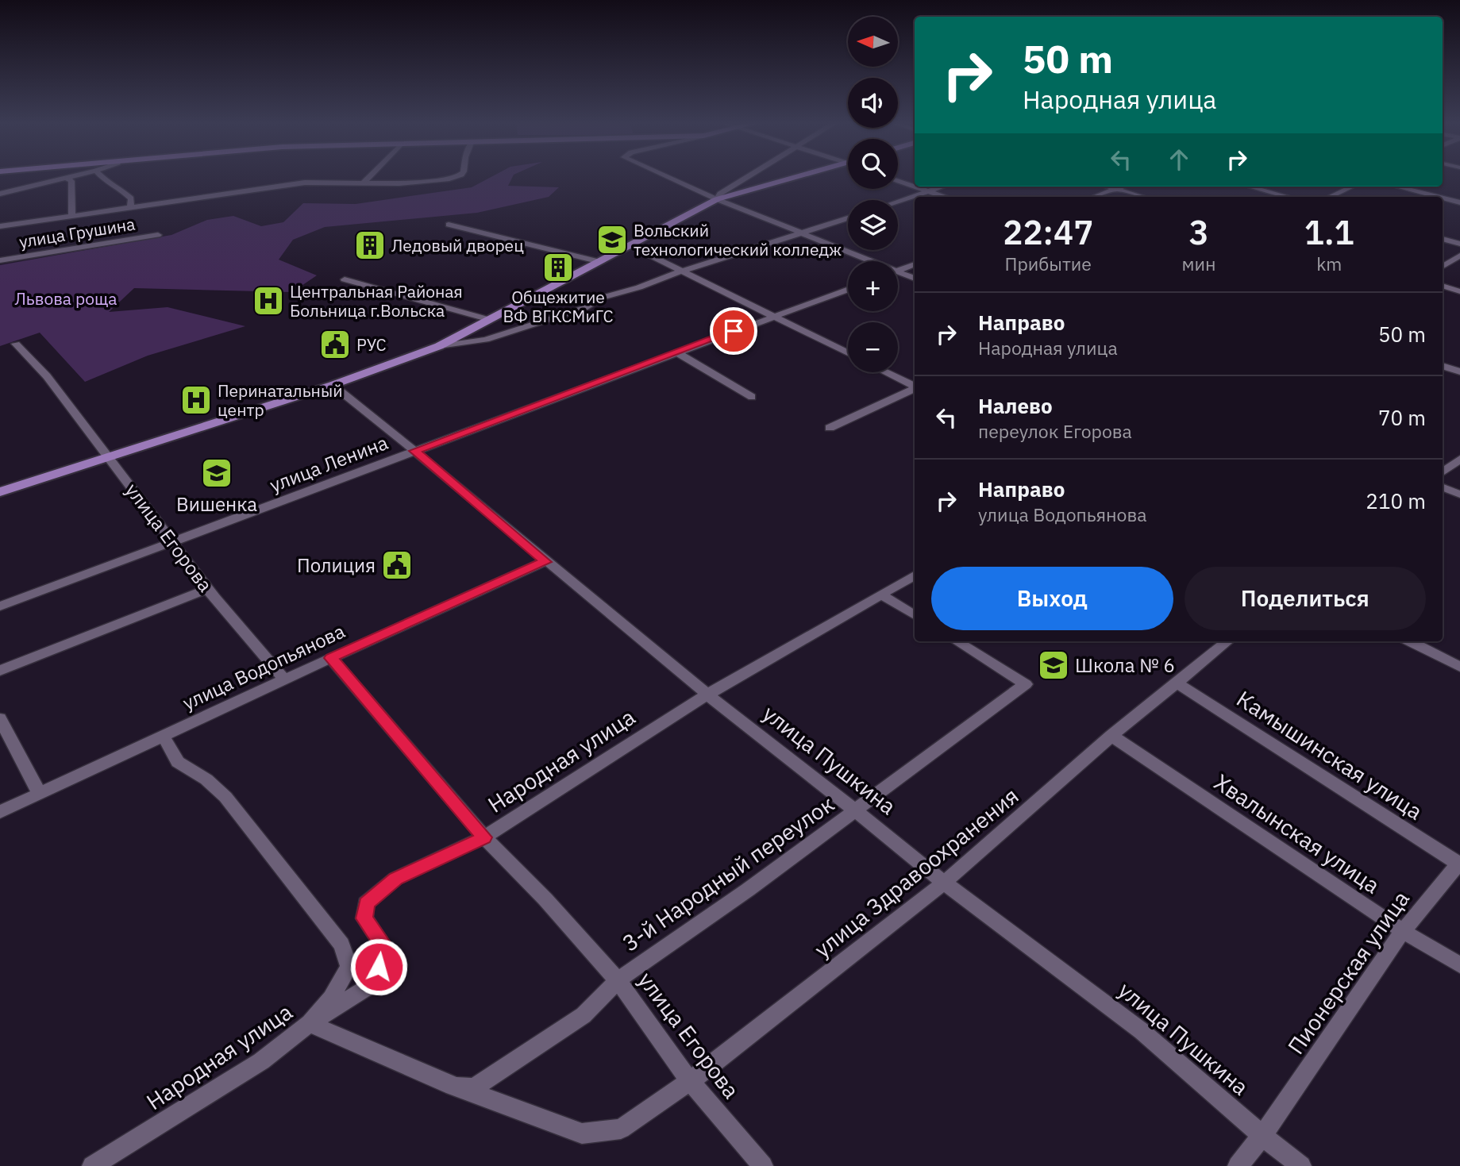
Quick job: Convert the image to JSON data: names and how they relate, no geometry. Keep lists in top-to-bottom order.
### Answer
{
  "streets": {
    "street": [
      "улица Грушина",
      "улица Ленина",
      "улица Егорова",
      "улица Водопьянова",
      "Камышинская улица",
      "улица Пушкина",
      "Народная улица",
      "Хвалынская улица",
      "улица Здравоохранения",
      "3-й Народный переулок",
      "Пионерская улица"
    ]
  },
  "crossings": [
    ["улица Ленина", "улица Егорова"],
    ["улица Ленина", "улица Пушкина"],
    ["улица Егорова", "улица Водопьянова"],
    ["улица Егорова", "Народная улица"],
    ["улица Егорова", "улица Здравоохранения"],
    ["улица Егорова", "3-й Народный переулок"],
    ["улица Водопьянова", "улица Пушкина"],
    ["Камышинская улица", "улица Здравоохранения"],
    ["Камышинская улица", "Пионерская улица"],
    ["улица Пушкина", "Народная улица"],
    ["улица Пушкина", "улица Здравоохранения"],
    ["улица Пушкина", "3-й Народный переулок"],
    ["улица Пушкина", "Пионерская улица"],
    ["Хвалынская улица", "улица Здравоохранения"],
    ["Хвалынская улица", "Пионерская улица"],
    ["улица Здравоохранения", "3-й Народный переулок"]
  ],
  "parks": ["Львова роща"],
  "places": {
    "school or university": ["Вольский технологический колледж", "Вишенка", "Школа № 6"],
    "building": ["Ледовый дворец", "Общежитие ВФ ВГКСМиГС"],
    "hospital": ["Центральная Районая Больница г.Вольска", "Перинатальный центр"],
    "public building": ["РУС", "Полиция"]
  },
  "north": "left",
  "page": {
    "map_buttons": ["+", "−"],
    "turn": ["50 m", "Народная улица"],
    "eta": [
      "22:47",
      "Прибытие",
      "3",
      "мин",
      "1.1",
      "km"
    ],
    "list": [
      {
        "name": "Направо",
        "note": "Народная улица",
        "value": "50 m"
      },
      {
        "name": "Налево",
        "note": "переулок Егорова",
        "value": "70 m"
      },
      {
        "name": "Направо",
        "note": "улица Водопьянова",
        "value": "210 m"
      }
    ],
    "buttons": ["Выход", "Поделиться"]
  }
}
